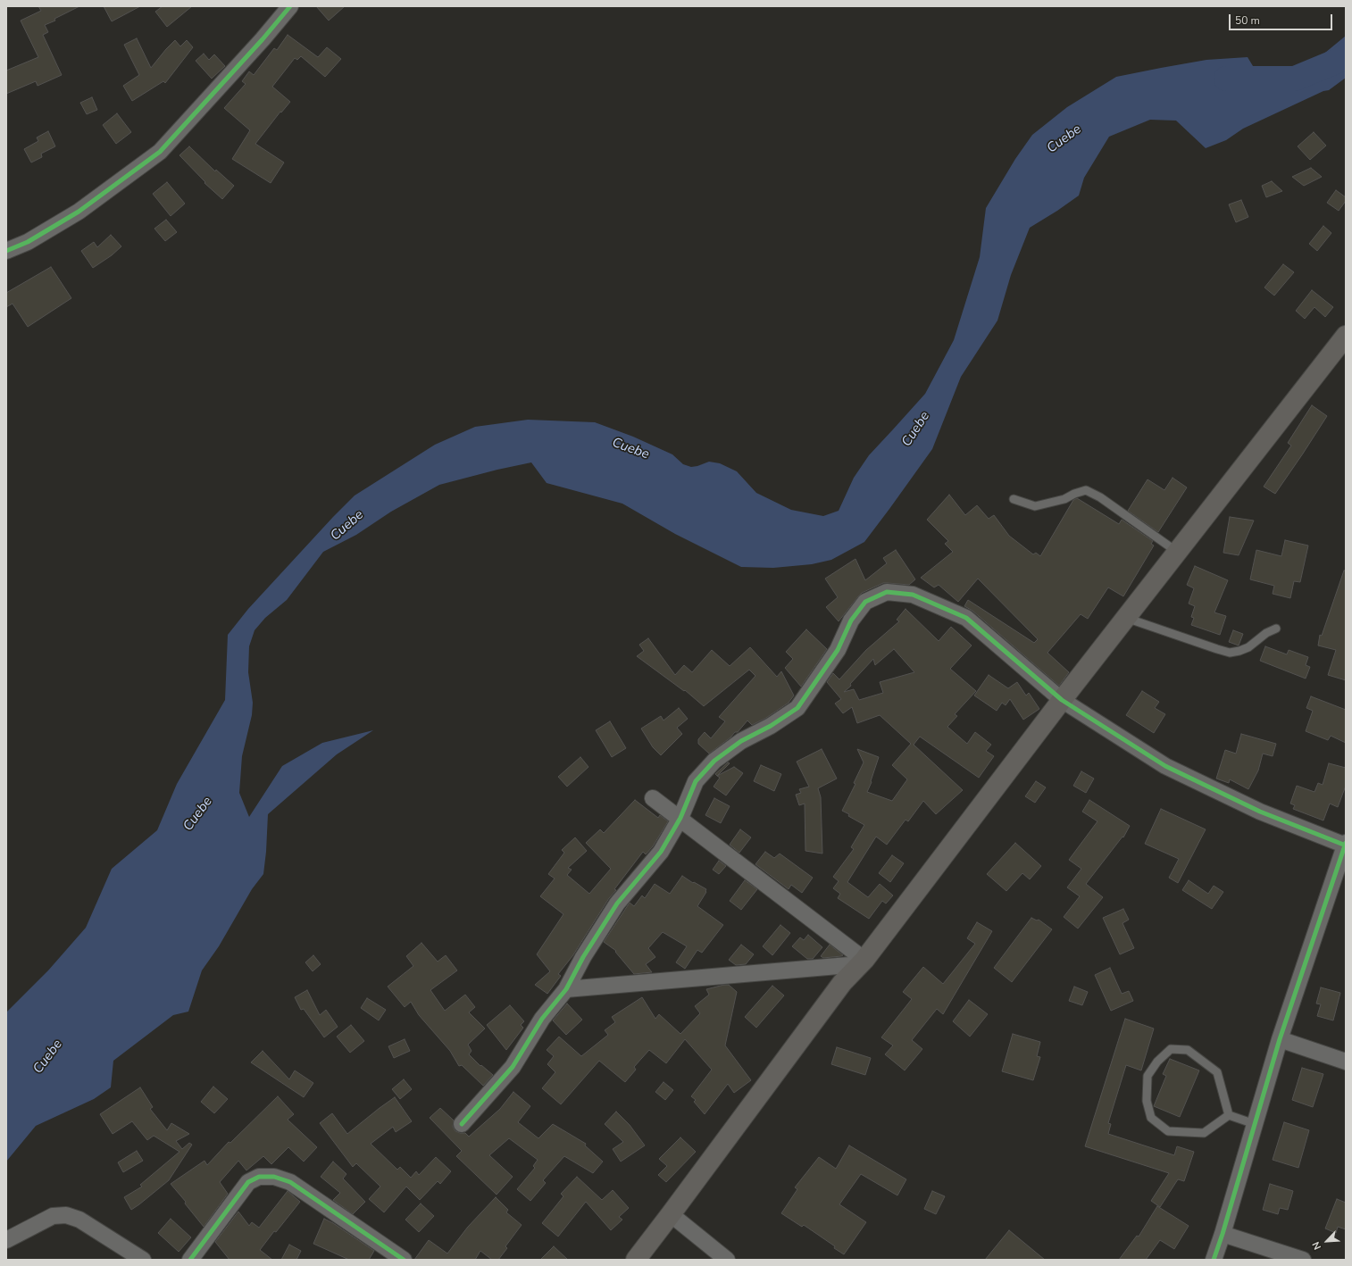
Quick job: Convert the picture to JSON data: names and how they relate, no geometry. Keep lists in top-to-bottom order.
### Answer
{
  "water": ["Cuebe"],
  "scale_bar": "50 m",
  "north": "bottom left"
}
